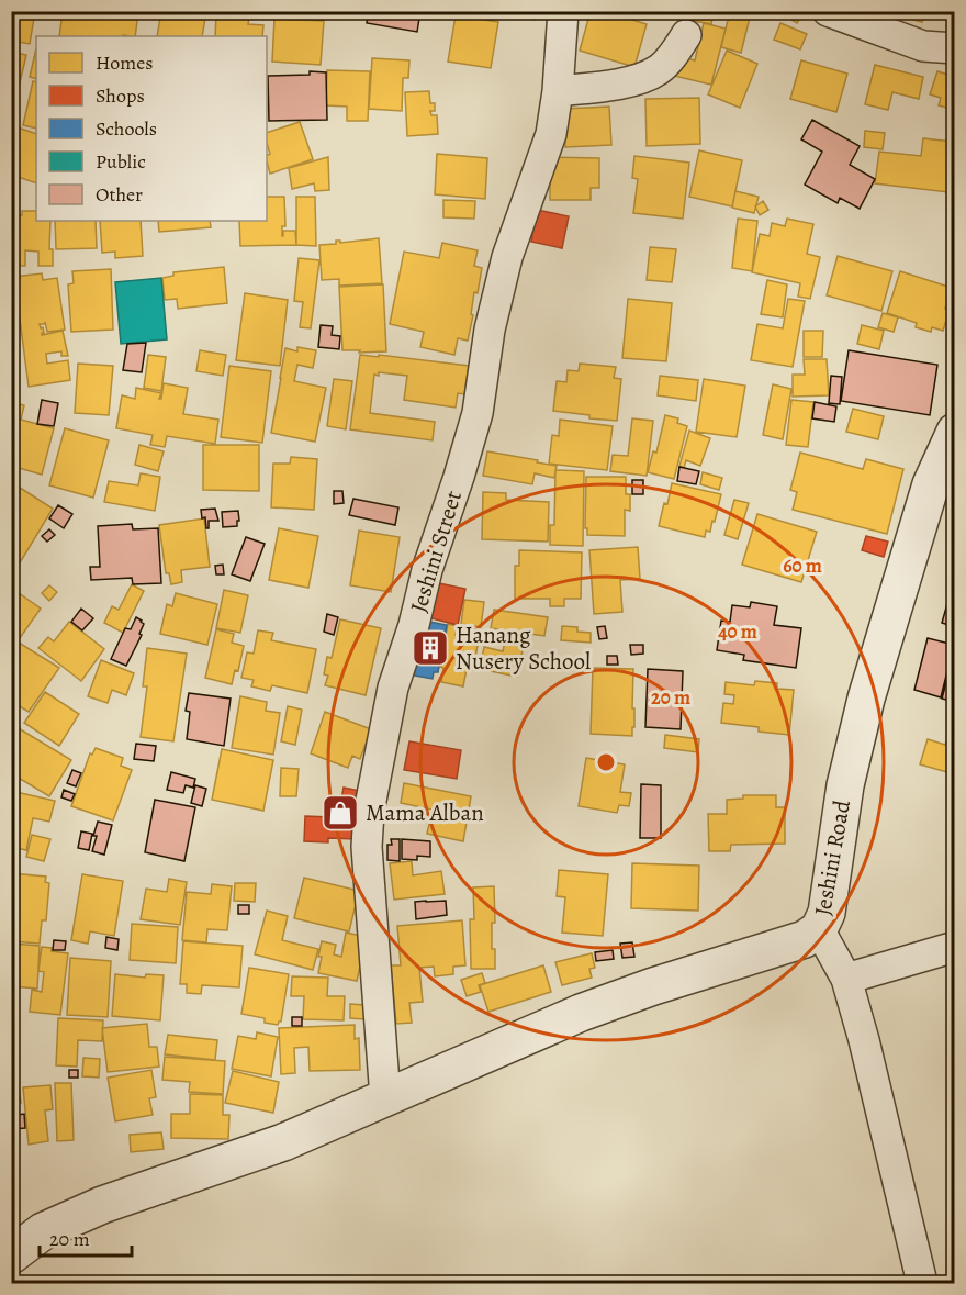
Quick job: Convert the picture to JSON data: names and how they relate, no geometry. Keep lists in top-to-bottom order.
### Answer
{
  "streets": {
    "street": ["Jeshini Street", "Jeshini Road"]
  },
  "places": {
    "building": ["Hanang Nusery School"],
    "shop": ["Mama Alban"]
  },
  "legend": [
    "Homes",
    "Shops",
    "Schools",
    "Public",
    "Other"
  ],
  "scale_bar": "20 m",
  "rings": ["60 m", "40 m", "20 m"]
}
